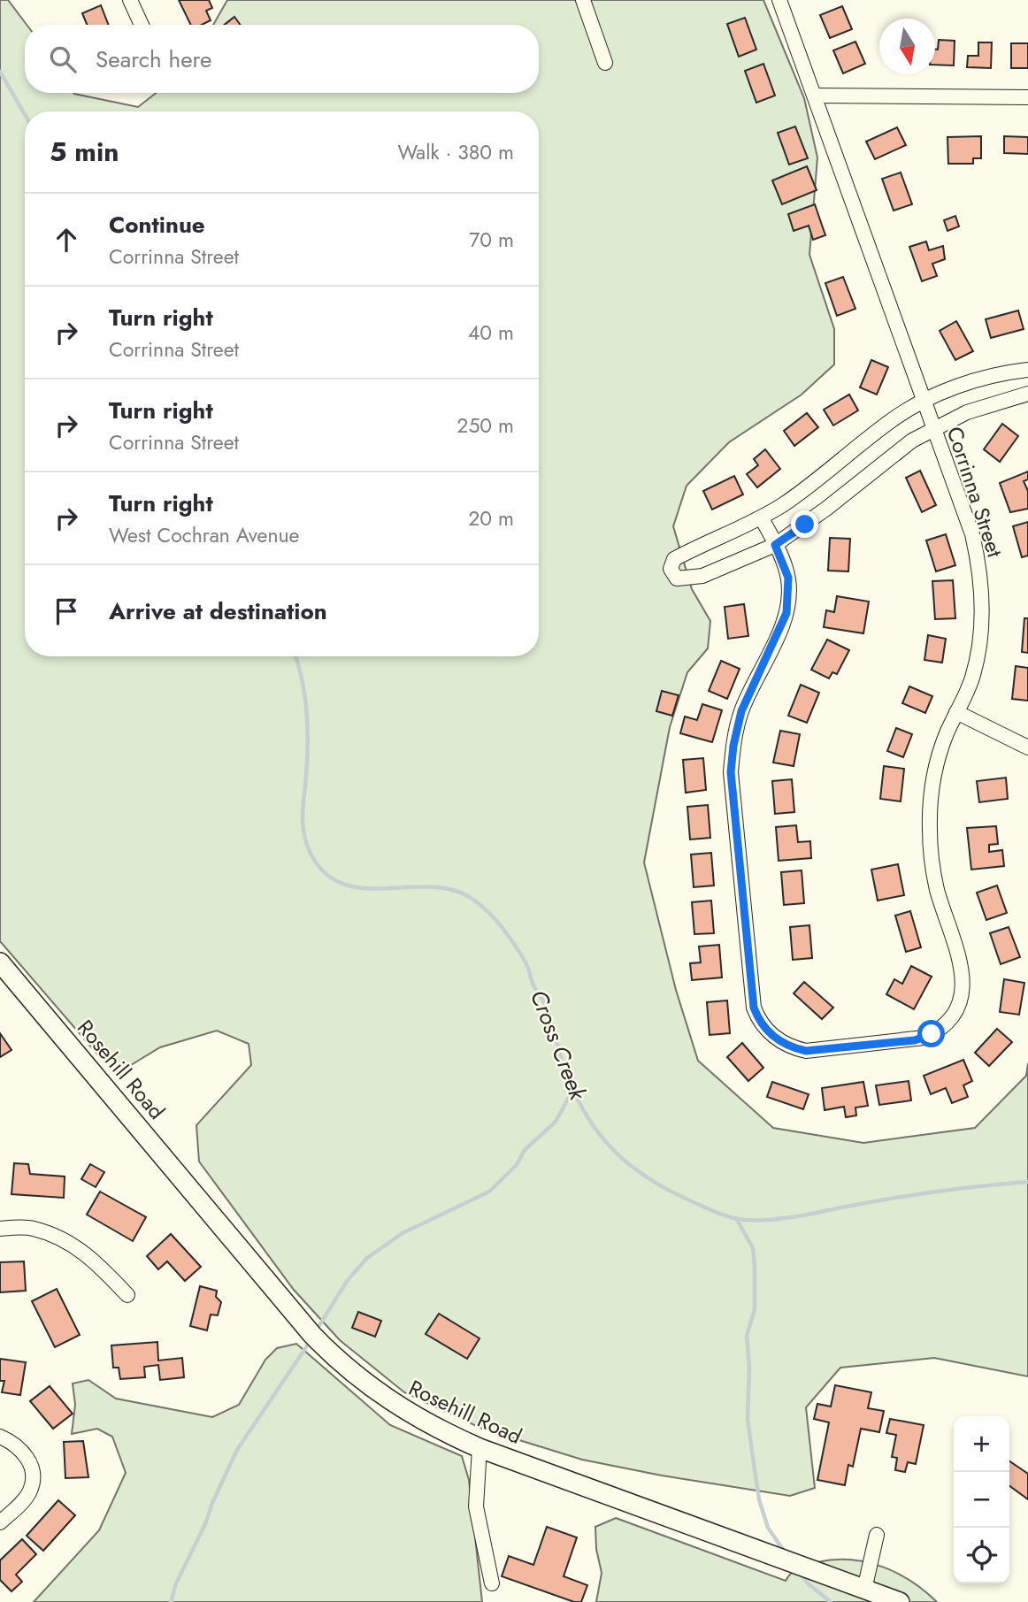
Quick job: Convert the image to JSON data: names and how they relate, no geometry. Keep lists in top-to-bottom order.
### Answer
{
  "streets": {
    "main road": ["Rosehill Road"],
    "street": ["Corrinna Street"]
  },
  "water": ["Cross Creek"],
  "north": "bottom",
  "page": {
    "search": "Search here",
    "heading": ["5 min", "Walk · 380 m"],
    "list": [
      ["Continue", "Corrinna Street", "70 m"],
      ["Turn right", "Corrinna Street", "40 m"],
      ["Turn right", "Corrinna Street", "250 m"],
      ["Turn right", "West Cochran Avenue", "20 m"],
      "Arrive at destination"
    ],
    "map_buttons": ["+", "−"]
  }
}
